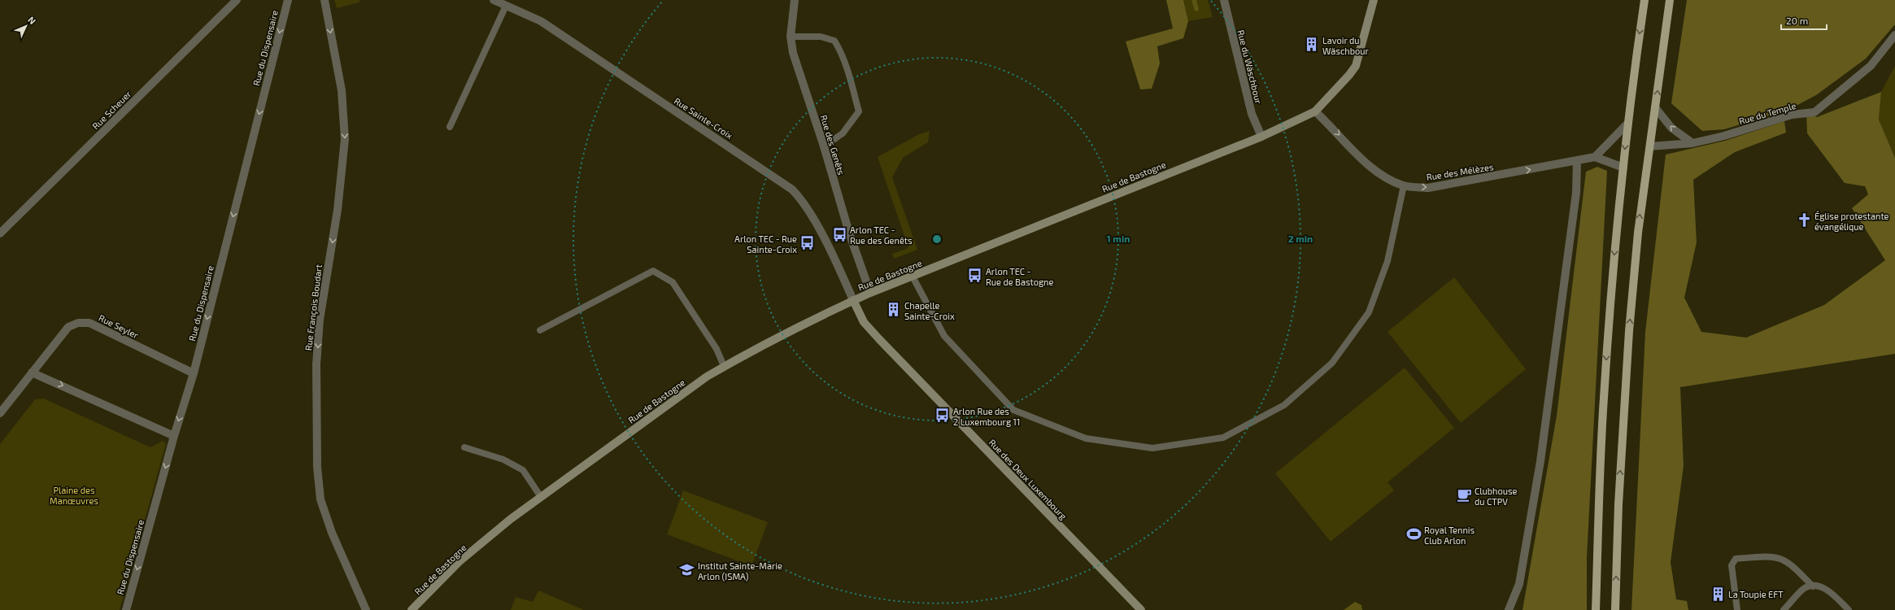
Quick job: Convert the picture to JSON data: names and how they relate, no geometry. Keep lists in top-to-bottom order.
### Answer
{
  "streets": {
    "main road": ["Rue de Bastogne", "Rue des Deux Luxembourg"],
    "street": [
      "Rue du Dispensaire",
      "Rue du Wäschbour",
      "Rue Scheuer",
      "Rue du Temple",
      "Rue Sainte-Croix",
      "Rue des Genêts",
      "Rue des Mélèzes",
      "Rue François Boudart",
      "Rue Seyler"
    ]
  },
  "crossings": [
    ["Rue du Dispensaire", "Rue Seyler"],
    ["Rue du Wäschbour", "Rue de Bastogne"],
    ["Rue Sainte-Croix", "Rue de Bastogne"],
    ["Rue Sainte-Croix", "Rue des Deux Luxembourg"],
    ["Rue des Genêts", "Rue de Bastogne"],
    ["Rue des Mélèzes", "Rue de Bastogne"],
    ["Rue de Bastogne", "Rue des Deux Luxembourg"]
  ],
  "one_way": ["Rue du Dispensaire", "Rue des Mélèzes", "Rue François Boudart"],
  "parks": ["Plaine des Manœuvres"],
  "places": {
    "building": ["Lavoir du Wäschbour", "Chapelle Sainte-Croix", "La Toupie EFT"],
    "church": ["Église protestante évangélique"],
    "bus stop": [
      "Arlon TEC - Rue des Genêts",
      "Arlon TEC - Rue Sainte-Croix",
      "Arlon TEC - Rue de Bastogne",
      "Arlon Rue des 2 Luxembourg 11"
    ],
    "cafe": ["Clubhouse du CTPV"],
    "sports": ["Royal Tennis Club Arlon"],
    "school or university": ["Institut Sainte-Marie Arlon (ISMA)"]
  },
  "scale_bar": "20 m",
  "north": "top right",
  "rings": ["1 min", "2 min"]
}
